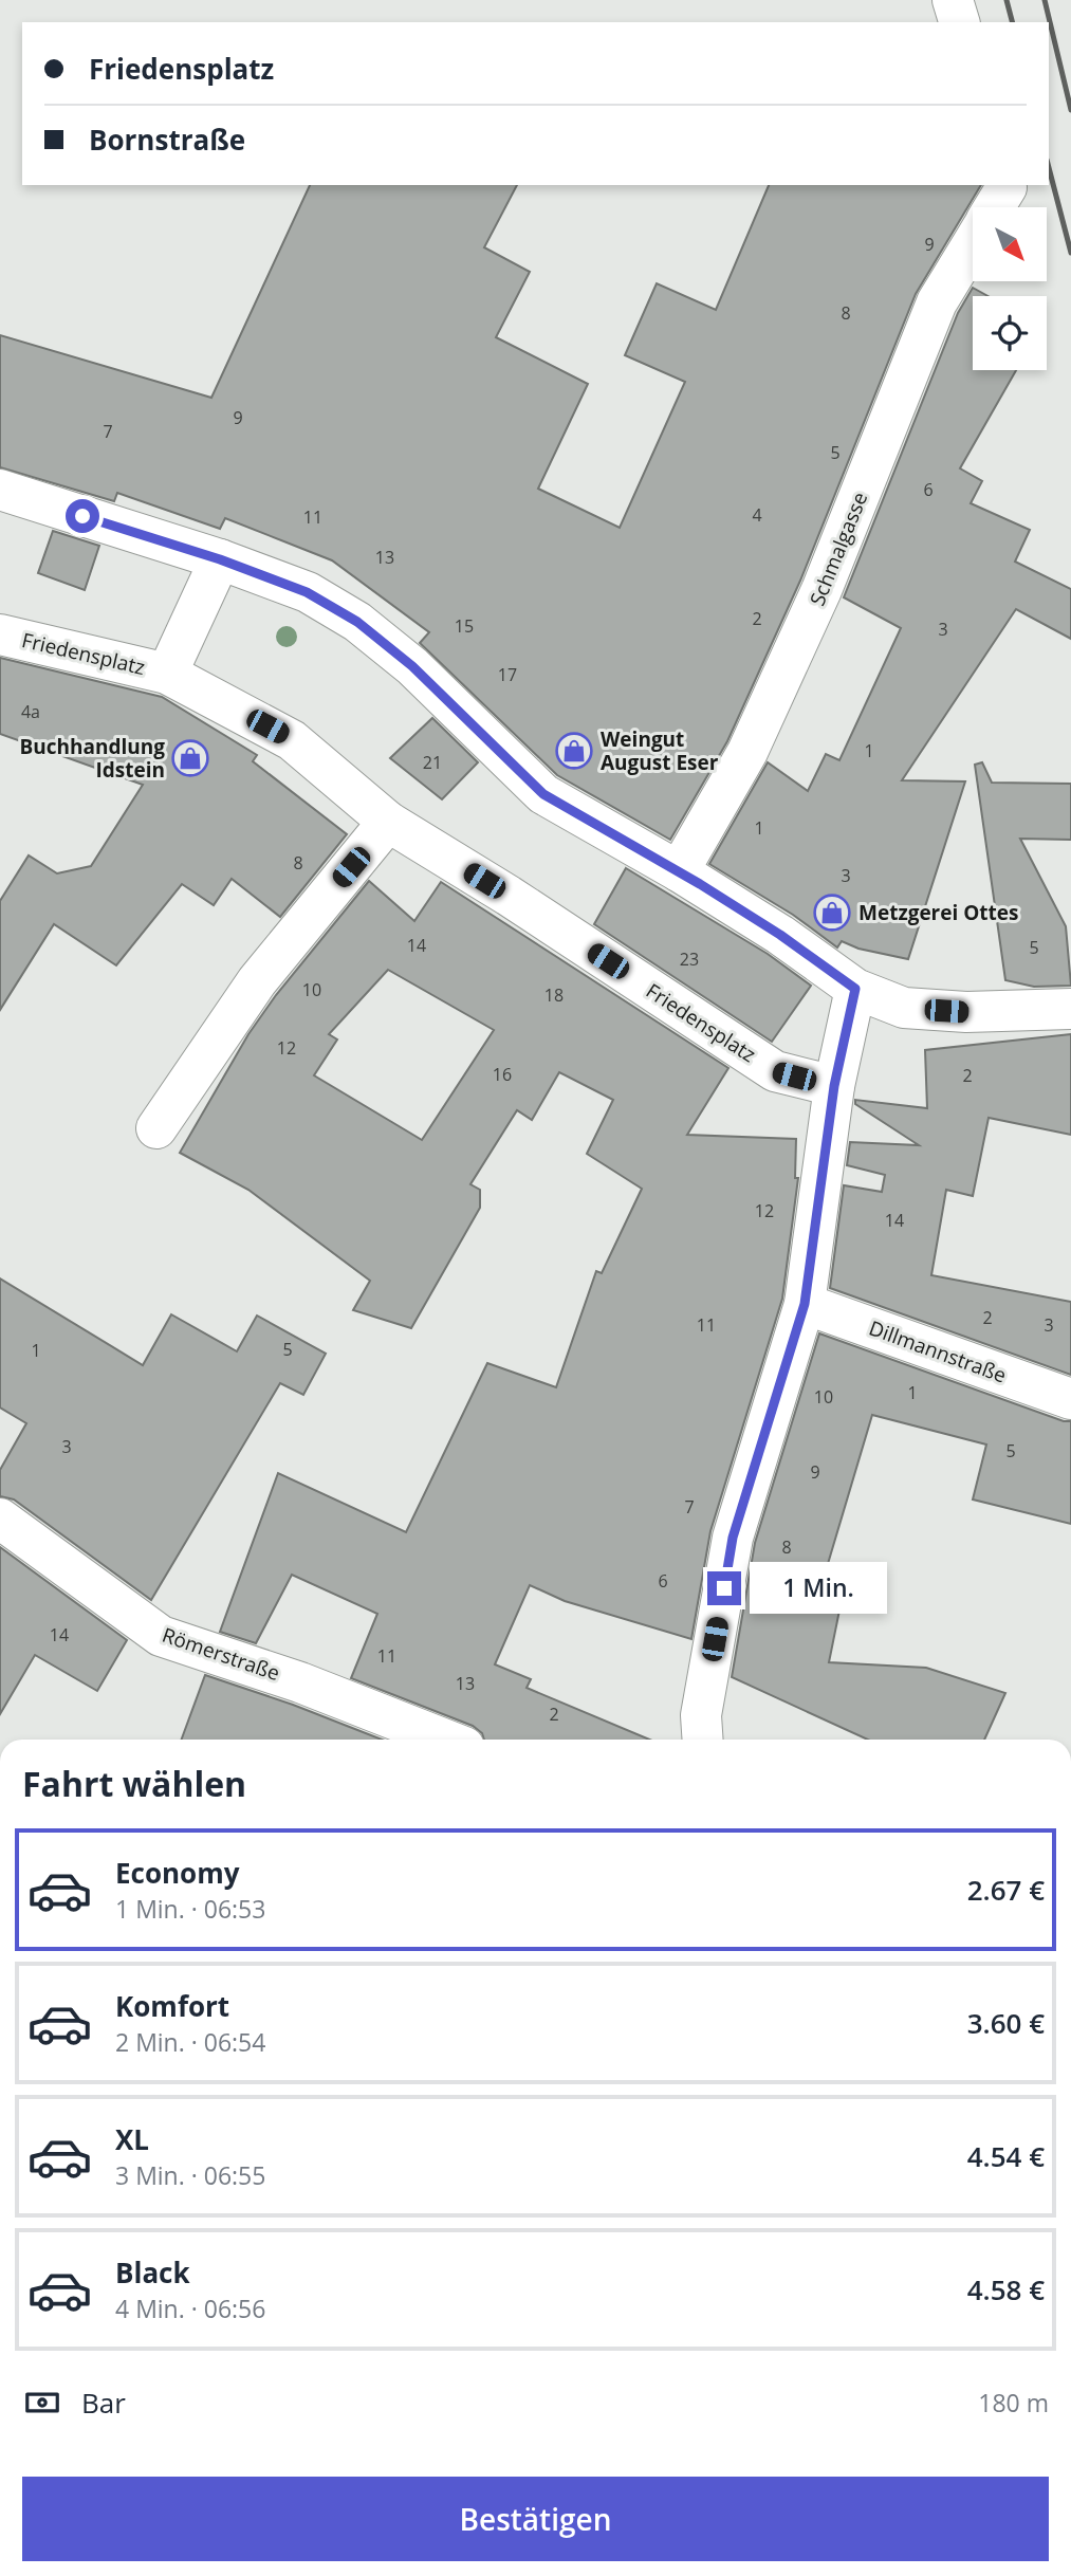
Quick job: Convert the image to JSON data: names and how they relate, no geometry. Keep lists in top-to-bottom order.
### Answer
{
  "streets": {
    "street": [
      "Schmalgasse",
      "Friedensplatz",
      "Dillmannstraße",
      "Römerstraße"
    ]
  },
  "places": {
    "shop": ["Weingut August Eser", "Buchhandlung Idstein", "Metzgerei Ottes"]
  },
  "house_numbers": [
    "9",
    "8",
    "9",
    "7",
    "5",
    "6",
    "4",
    "11",
    "13",
    "2",
    "15",
    "3",
    "17",
    "4a",
    "1",
    "21",
    "1",
    "8",
    "3",
    "14",
    "5",
    "23",
    "10",
    "18",
    "12",
    "16",
    "2",
    "12",
    "14",
    "2",
    "11",
    "3",
    "5",
    "1",
    "1",
    "10",
    "3",
    "5",
    "9",
    "7",
    "8",
    "6",
    "14",
    "11",
    "13",
    "2"
  ],
  "north": "bottom right",
  "page": {
    "banner": ["Friedensplatz", "Bornstraße"],
    "bubble": "1 Min.",
    "heading": "Fahrt wählen",
    "list": [
      {
        "name": "Economy",
        "note": "1 Min. · 06:53",
        "value": "2.67 €"
      },
      {
        "name": "Komfort",
        "note": "2 Min. · 06:54",
        "value": "3.60 €"
      },
      {
        "name": "XL",
        "note": "3 Min. · 06:55",
        "value": "4.54 €"
      },
      {
        "name": "Black",
        "note": "4 Min. · 06:56",
        "value": "4.58 €"
      }
    ],
    "pay": ["Bar", "180 m"],
    "buttons": "Bestätigen"
  }
}
